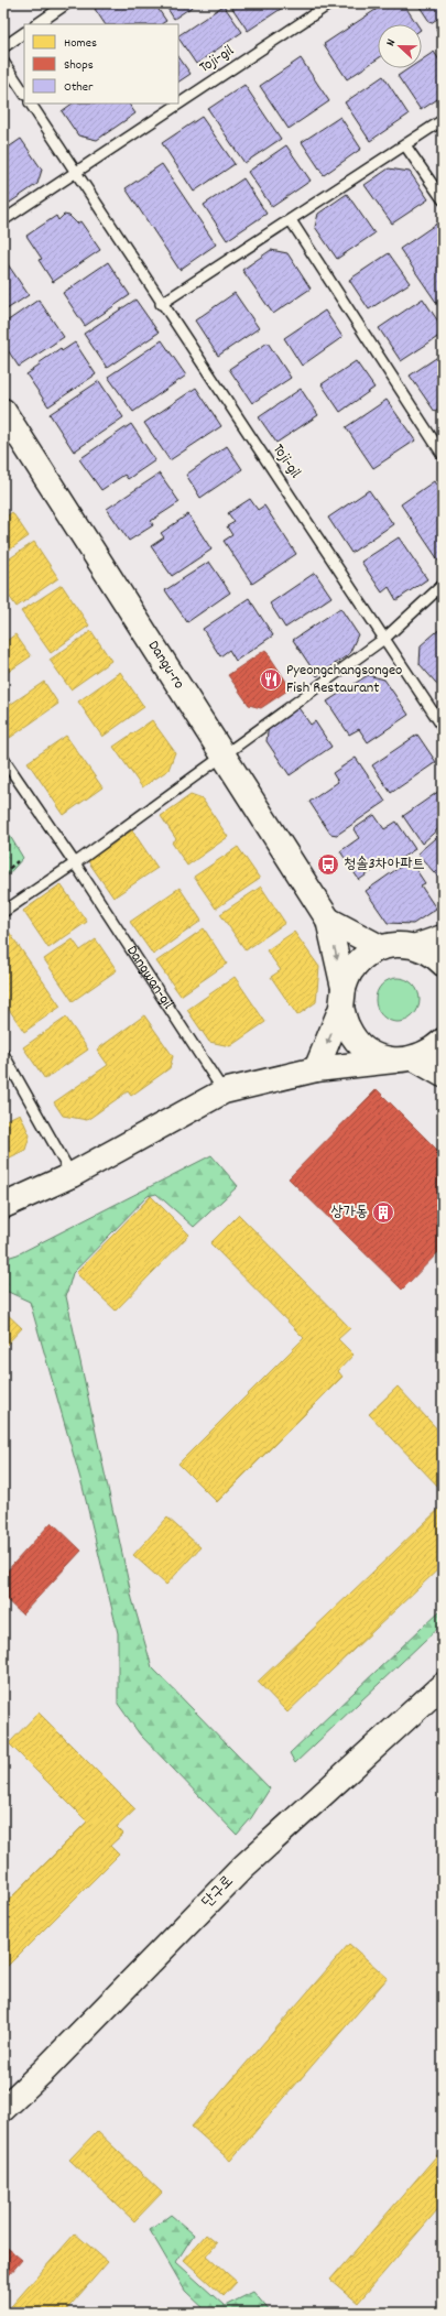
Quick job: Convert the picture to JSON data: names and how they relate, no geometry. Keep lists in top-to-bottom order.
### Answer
{
  "streets": {
    "street": ["Dangu-ro", "단구로"],
    "lane": ["Toji-gil", "Dangwan-gil"]
  },
  "places": {
    "restaurant": ["Pyeongchangsongeo Fish Restaurant"],
    "bus stop": ["청솔3차아파트"],
    "building": ["상가동"]
  },
  "legend": ["Homes", "Shops", "Other"],
  "north": "left"
}
